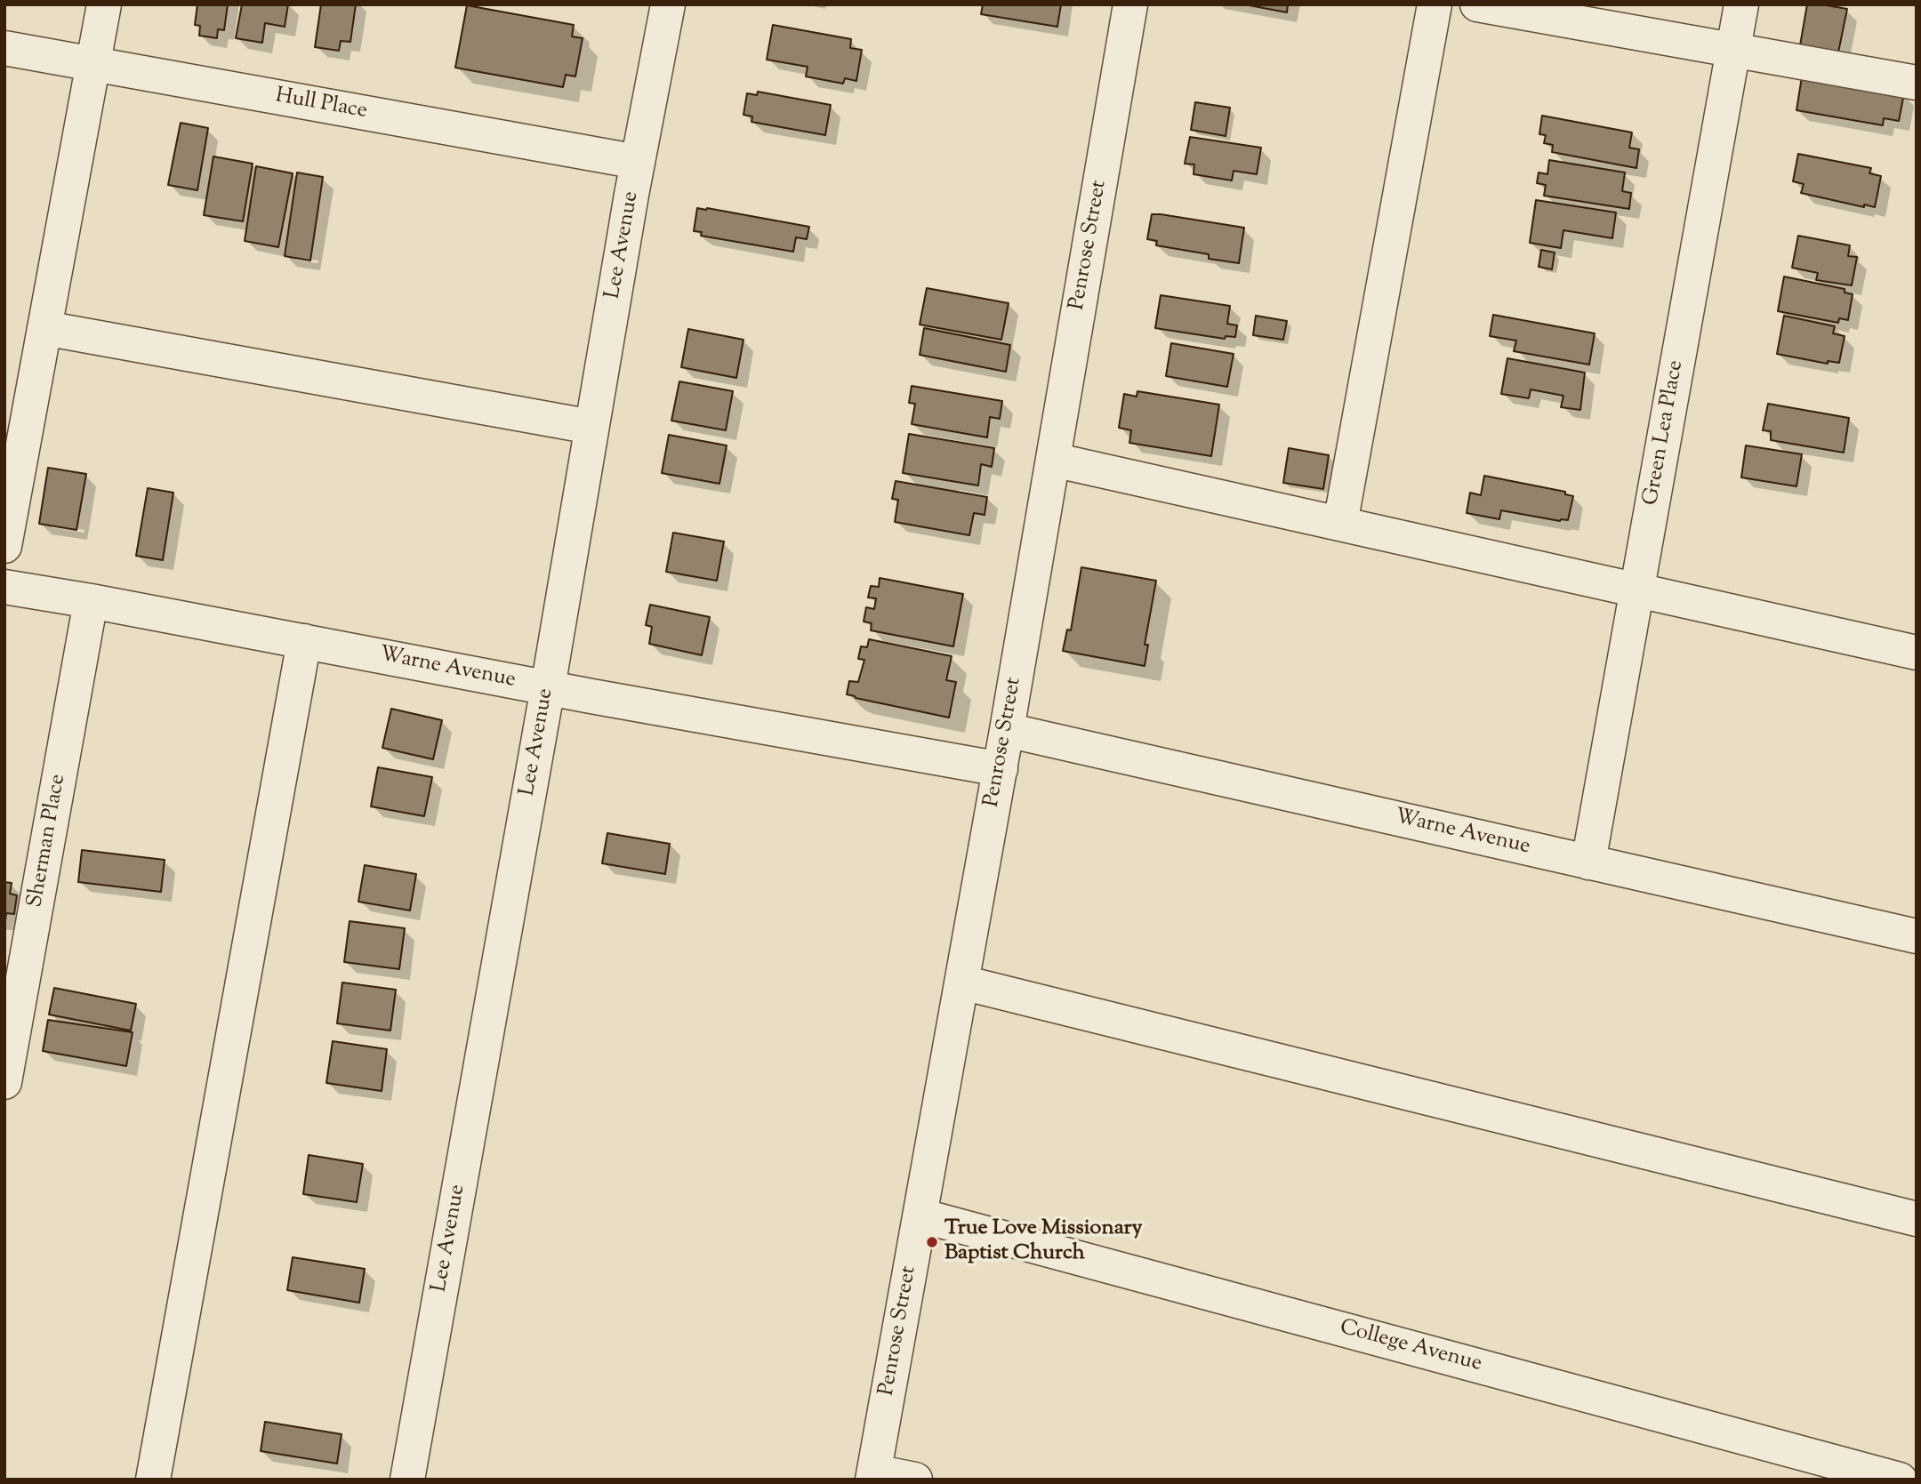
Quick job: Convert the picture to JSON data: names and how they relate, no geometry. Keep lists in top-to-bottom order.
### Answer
{
  "streets": {
    "street": [
      "Hull Place",
      "Lee Avenue",
      "Penrose Street",
      "Green Lea Place",
      "Warne Avenue",
      "Sherman Place",
      "College Avenue"
    ]
  },
  "crossings": [
    ["Hull Place", "Lee Avenue"],
    ["Lee Avenue", "Warne Avenue"],
    ["Penrose Street", "Warne Avenue"],
    ["Penrose Street", "College Avenue"],
    ["Green Lea Place", "Warne Avenue"],
    ["Warne Avenue", "Sherman Place"]
  ],
  "places": ["True Love Missionary Baptist Church"]
}
